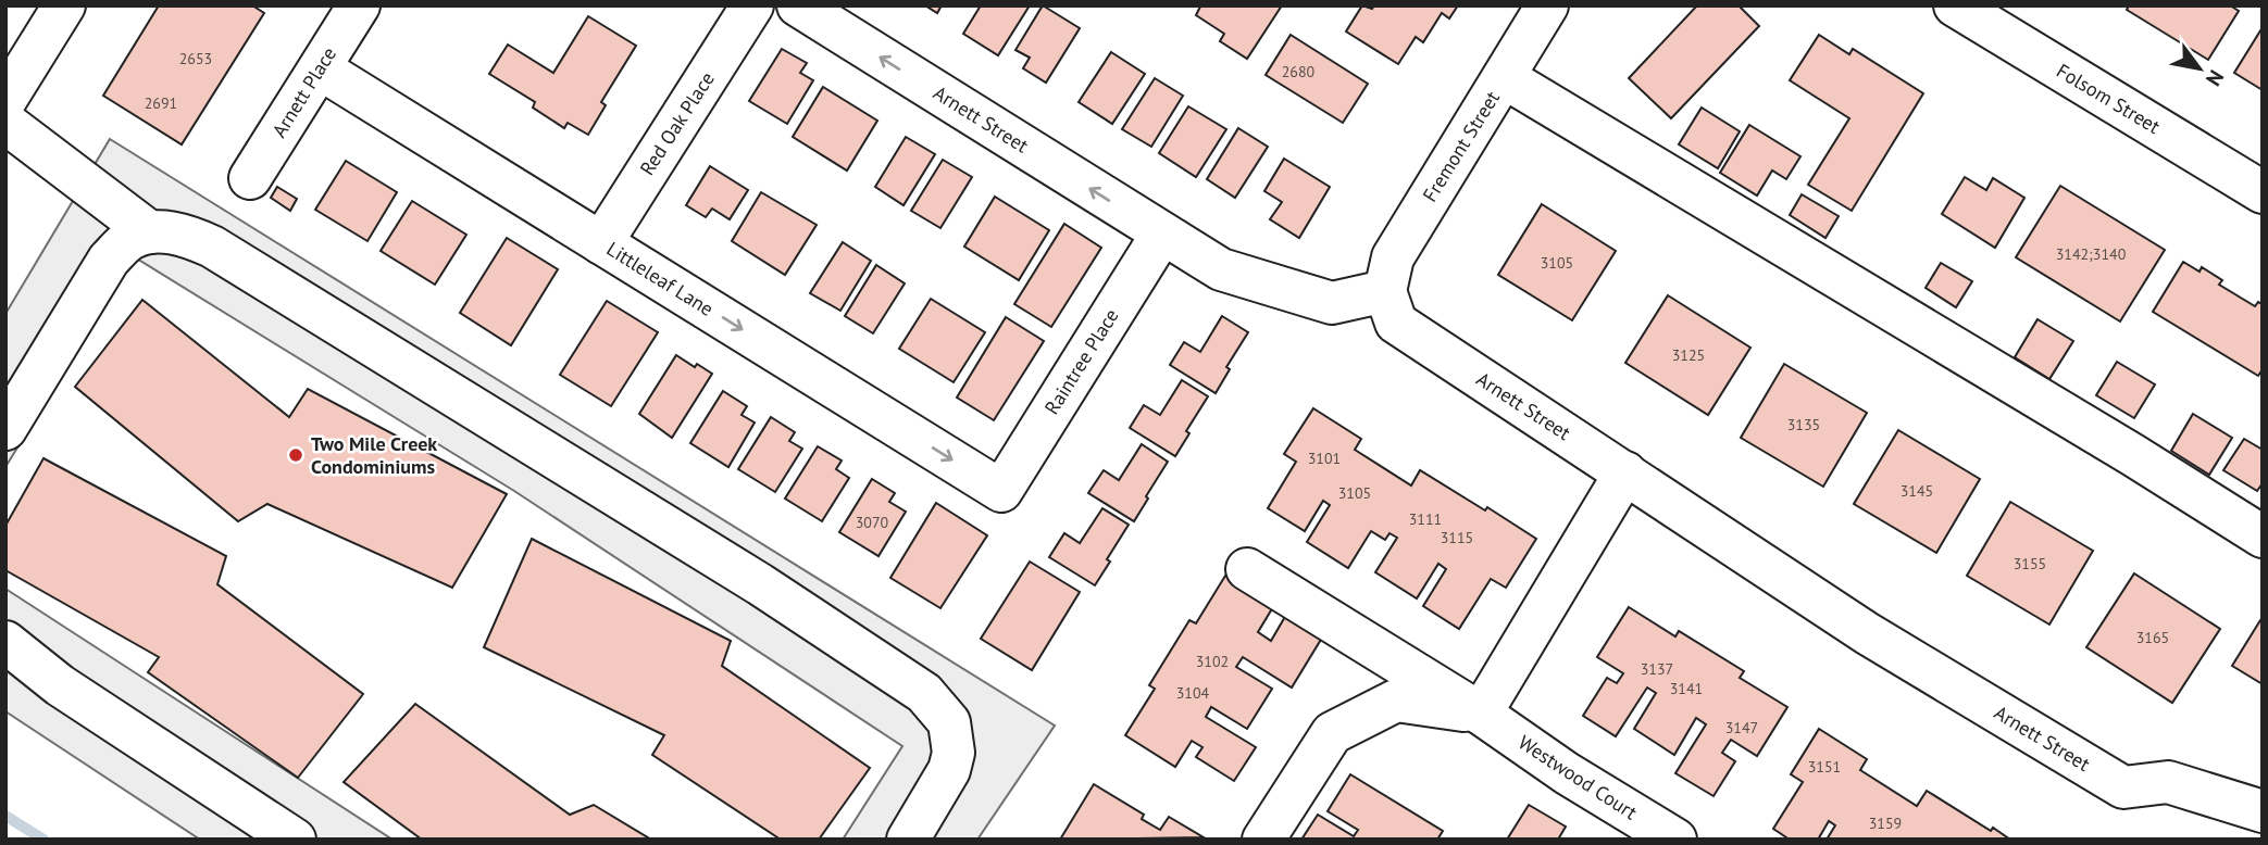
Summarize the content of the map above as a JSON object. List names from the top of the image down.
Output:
{
  "streets": {
    "street": [
      "Arnett Place",
      "Folsom Street",
      "Arnett Street",
      "Red Oak Place",
      "Fremont Street",
      "Littleleaf Lane",
      "Raintree Place",
      "Westwood Court"
    ]
  },
  "crossings": [
    ["Arnett Place", "Littleleaf Lane"],
    ["Arnett Street", "Fremont Street"],
    ["Arnett Street", "Raintree Place"],
    ["Red Oak Place", "Littleleaf Lane"],
    ["Littleleaf Lane", "Raintree Place"]
  ],
  "one_way": ["Littleleaf Lane"],
  "places": ["Two Mile Creek Condominiums"],
  "house_numbers": [
    "2653",
    "2680",
    "2691",
    "3142;3140",
    "3105",
    "3125",
    "3135",
    "3101",
    "3145",
    "3105",
    "3111",
    "3070",
    "3115",
    "3155",
    "3165",
    "3102",
    "3137",
    "3141",
    "3104",
    "3147",
    "3151",
    "3159"
  ],
  "north": "bottom right"
}
